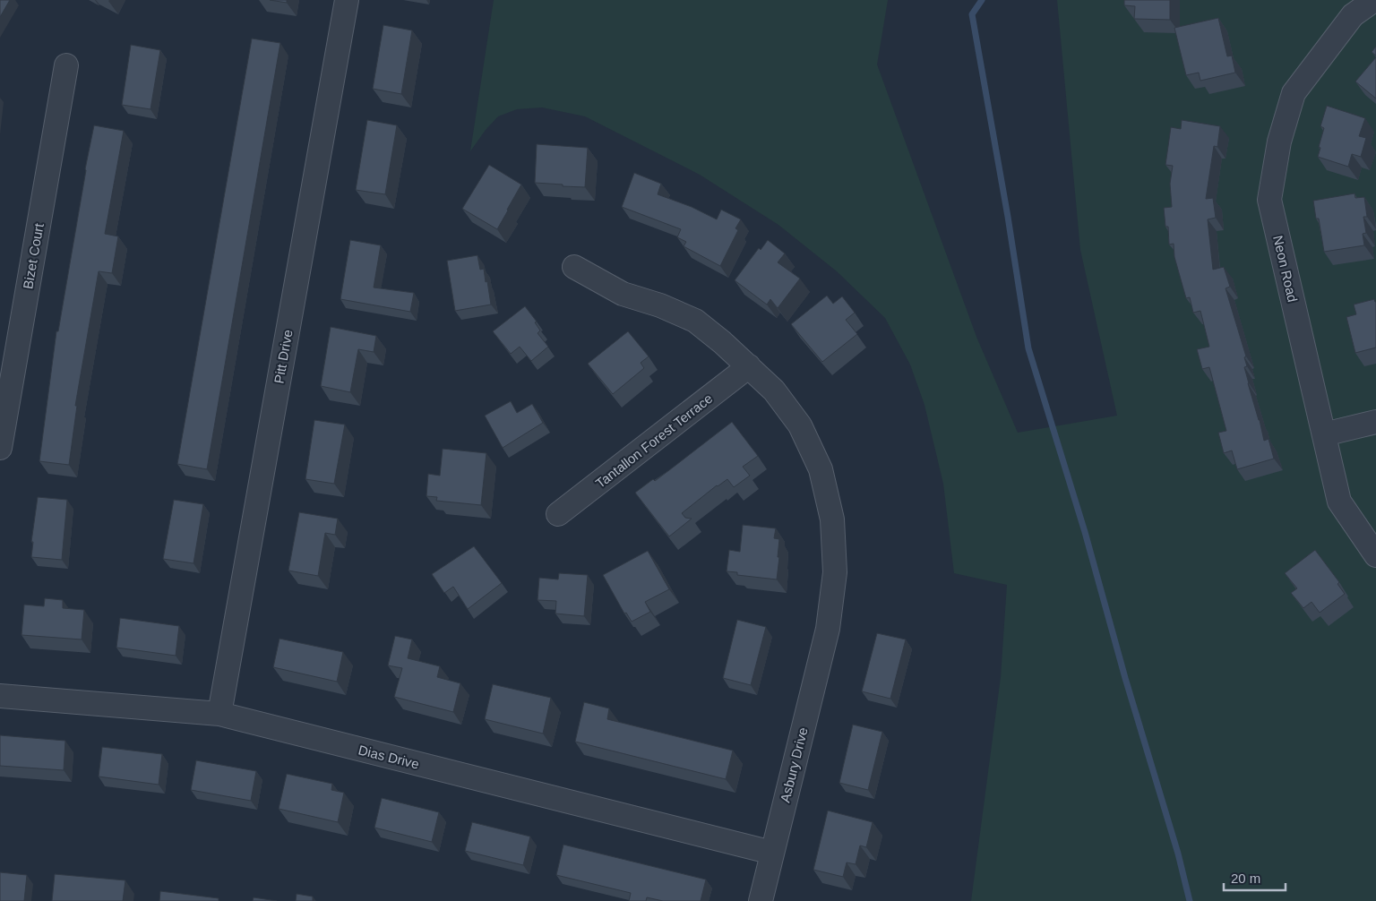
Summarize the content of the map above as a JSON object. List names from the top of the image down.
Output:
{
  "streets": {
    "street": [
      "Bizet Court",
      "Neon Road",
      "Pitt Drive",
      "Tantallon Forest Terrace",
      "Dias Drive",
      "Asbury Drive"
    ]
  },
  "crossings": [
    ["Pitt Drive", "Dias Drive"],
    ["Tantallon Forest Terrace", "Asbury Drive"],
    ["Dias Drive", "Asbury Drive"]
  ],
  "scale_bar": "20 m"
}
